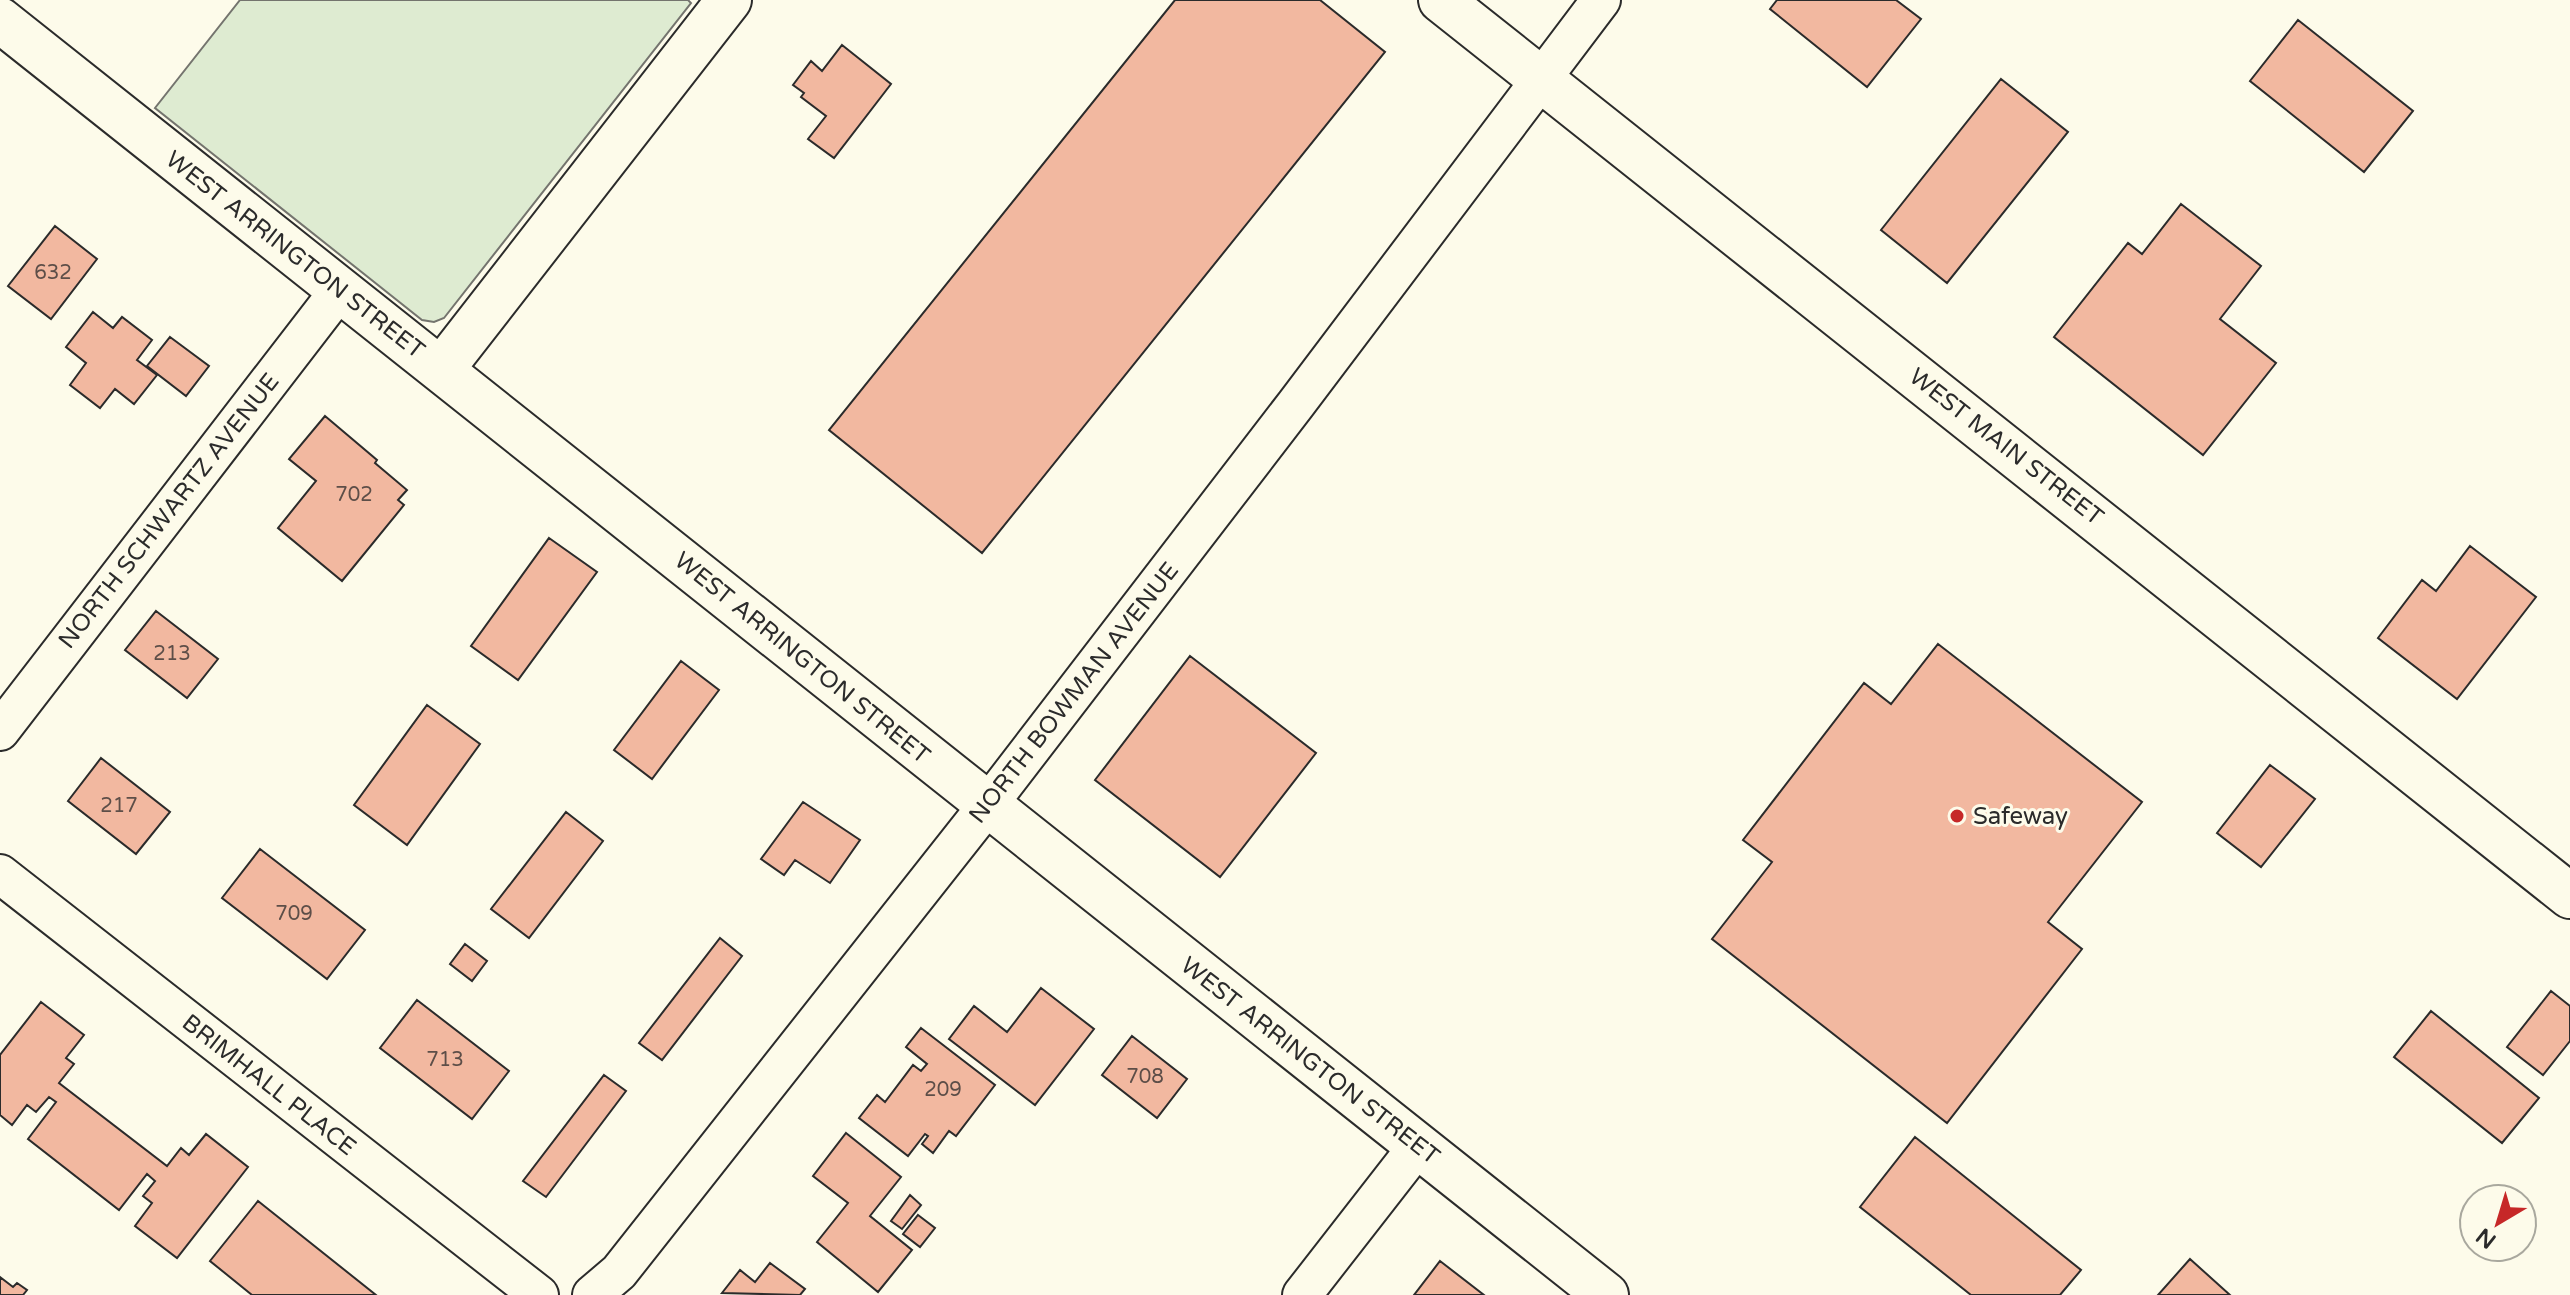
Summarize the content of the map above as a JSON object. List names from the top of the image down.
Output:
{
  "streets": {
    "street": [
      "WEST ARRINGTON STREET",
      "WEST MAIN STREET",
      "NORTH SCHWARTZ AVENUE",
      "NORTH BOWMAN AVENUE",
      "BRIMHALL PLACE"
    ]
  },
  "crossings": [
    ["WEST ARRINGTON STREET", "NORTH SCHWARTZ AVENUE"],
    ["WEST ARRINGTON STREET", "NORTH BOWMAN AVENUE"],
    ["WEST MAIN STREET", "NORTH BOWMAN AVENUE"]
  ],
  "places": ["Safeway"],
  "house_numbers": [
    "632",
    "702",
    "213",
    "217",
    "709",
    "713",
    "708",
    "209"
  ],
  "north": "bottom left"
}
